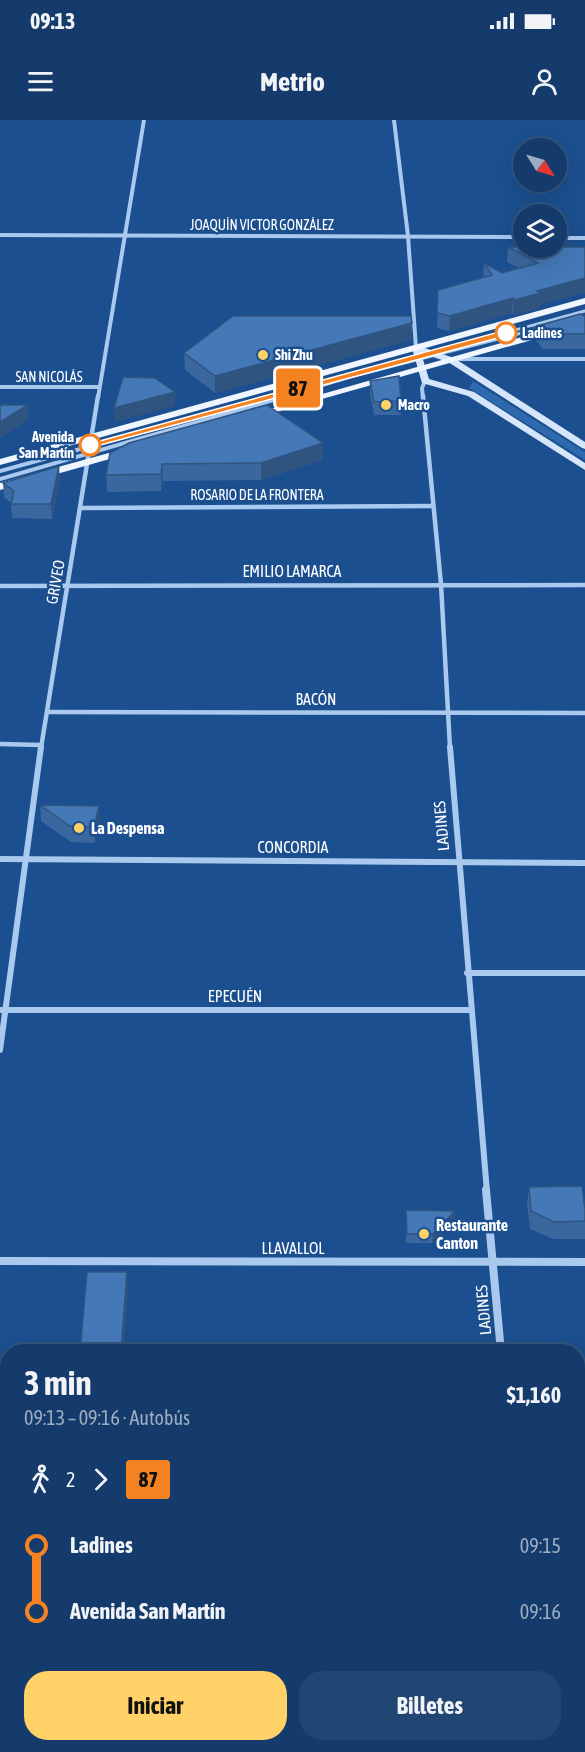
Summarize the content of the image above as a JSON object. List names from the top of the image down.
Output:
{
  "streets": {
    "street": [
      "JOAQUÍN VICTOR GONZÁLEZ",
      "SAN NICOLÁS",
      "ROSARIO DE LA FRONTERA",
      "EMILIO LAMARCA",
      "GRIVEO",
      "BACÓN",
      "LADINES",
      "CONCORDIA",
      "EPECUÉN",
      "LLAVALLOL"
    ]
  },
  "crossings": [
    ["JOAQUÍN VICTOR GONZÁLEZ", "GRIVEO"],
    ["JOAQUÍN VICTOR GONZÁLEZ", "LADINES"],
    ["SAN NICOLÁS", "GRIVEO"],
    ["ROSARIO DE LA FRONTERA", "GRIVEO"],
    ["ROSARIO DE LA FRONTERA", "LADINES"],
    ["EMILIO LAMARCA", "GRIVEO"],
    ["EMILIO LAMARCA", "LADINES"],
    ["GRIVEO", "BACÓN"],
    ["GRIVEO", "CONCORDIA"],
    ["GRIVEO", "EPECUÉN"],
    ["BACÓN", "LADINES"],
    ["LADINES", "CONCORDIA"],
    ["LADINES", "EPECUÉN"],
    ["LADINES", "LLAVALLOL"]
  ],
  "places": [
    "Ladines",
    "Shi Zhu",
    "Macro",
    "Avenida San Martín",
    "La Despensa",
    "Restaurante Canton"
  ],
  "lines": ["bus line 87"],
  "north": "bottom right",
  "page": {
    "status": "09:13",
    "header": "Metrio",
    "on_map": "87",
    "heading": ["3 min", "09:13 – 09:16 · Autobús", "$1,160"],
    "legs": ["2", "87"],
    "list": [
      {
        "name": "Ladines",
        "value": "09:15"
      },
      {
        "name": "Avenida San Martín",
        "value": "09:16"
      }
    ],
    "buttons": ["Iniciar", "Billetes"]
  }
}
